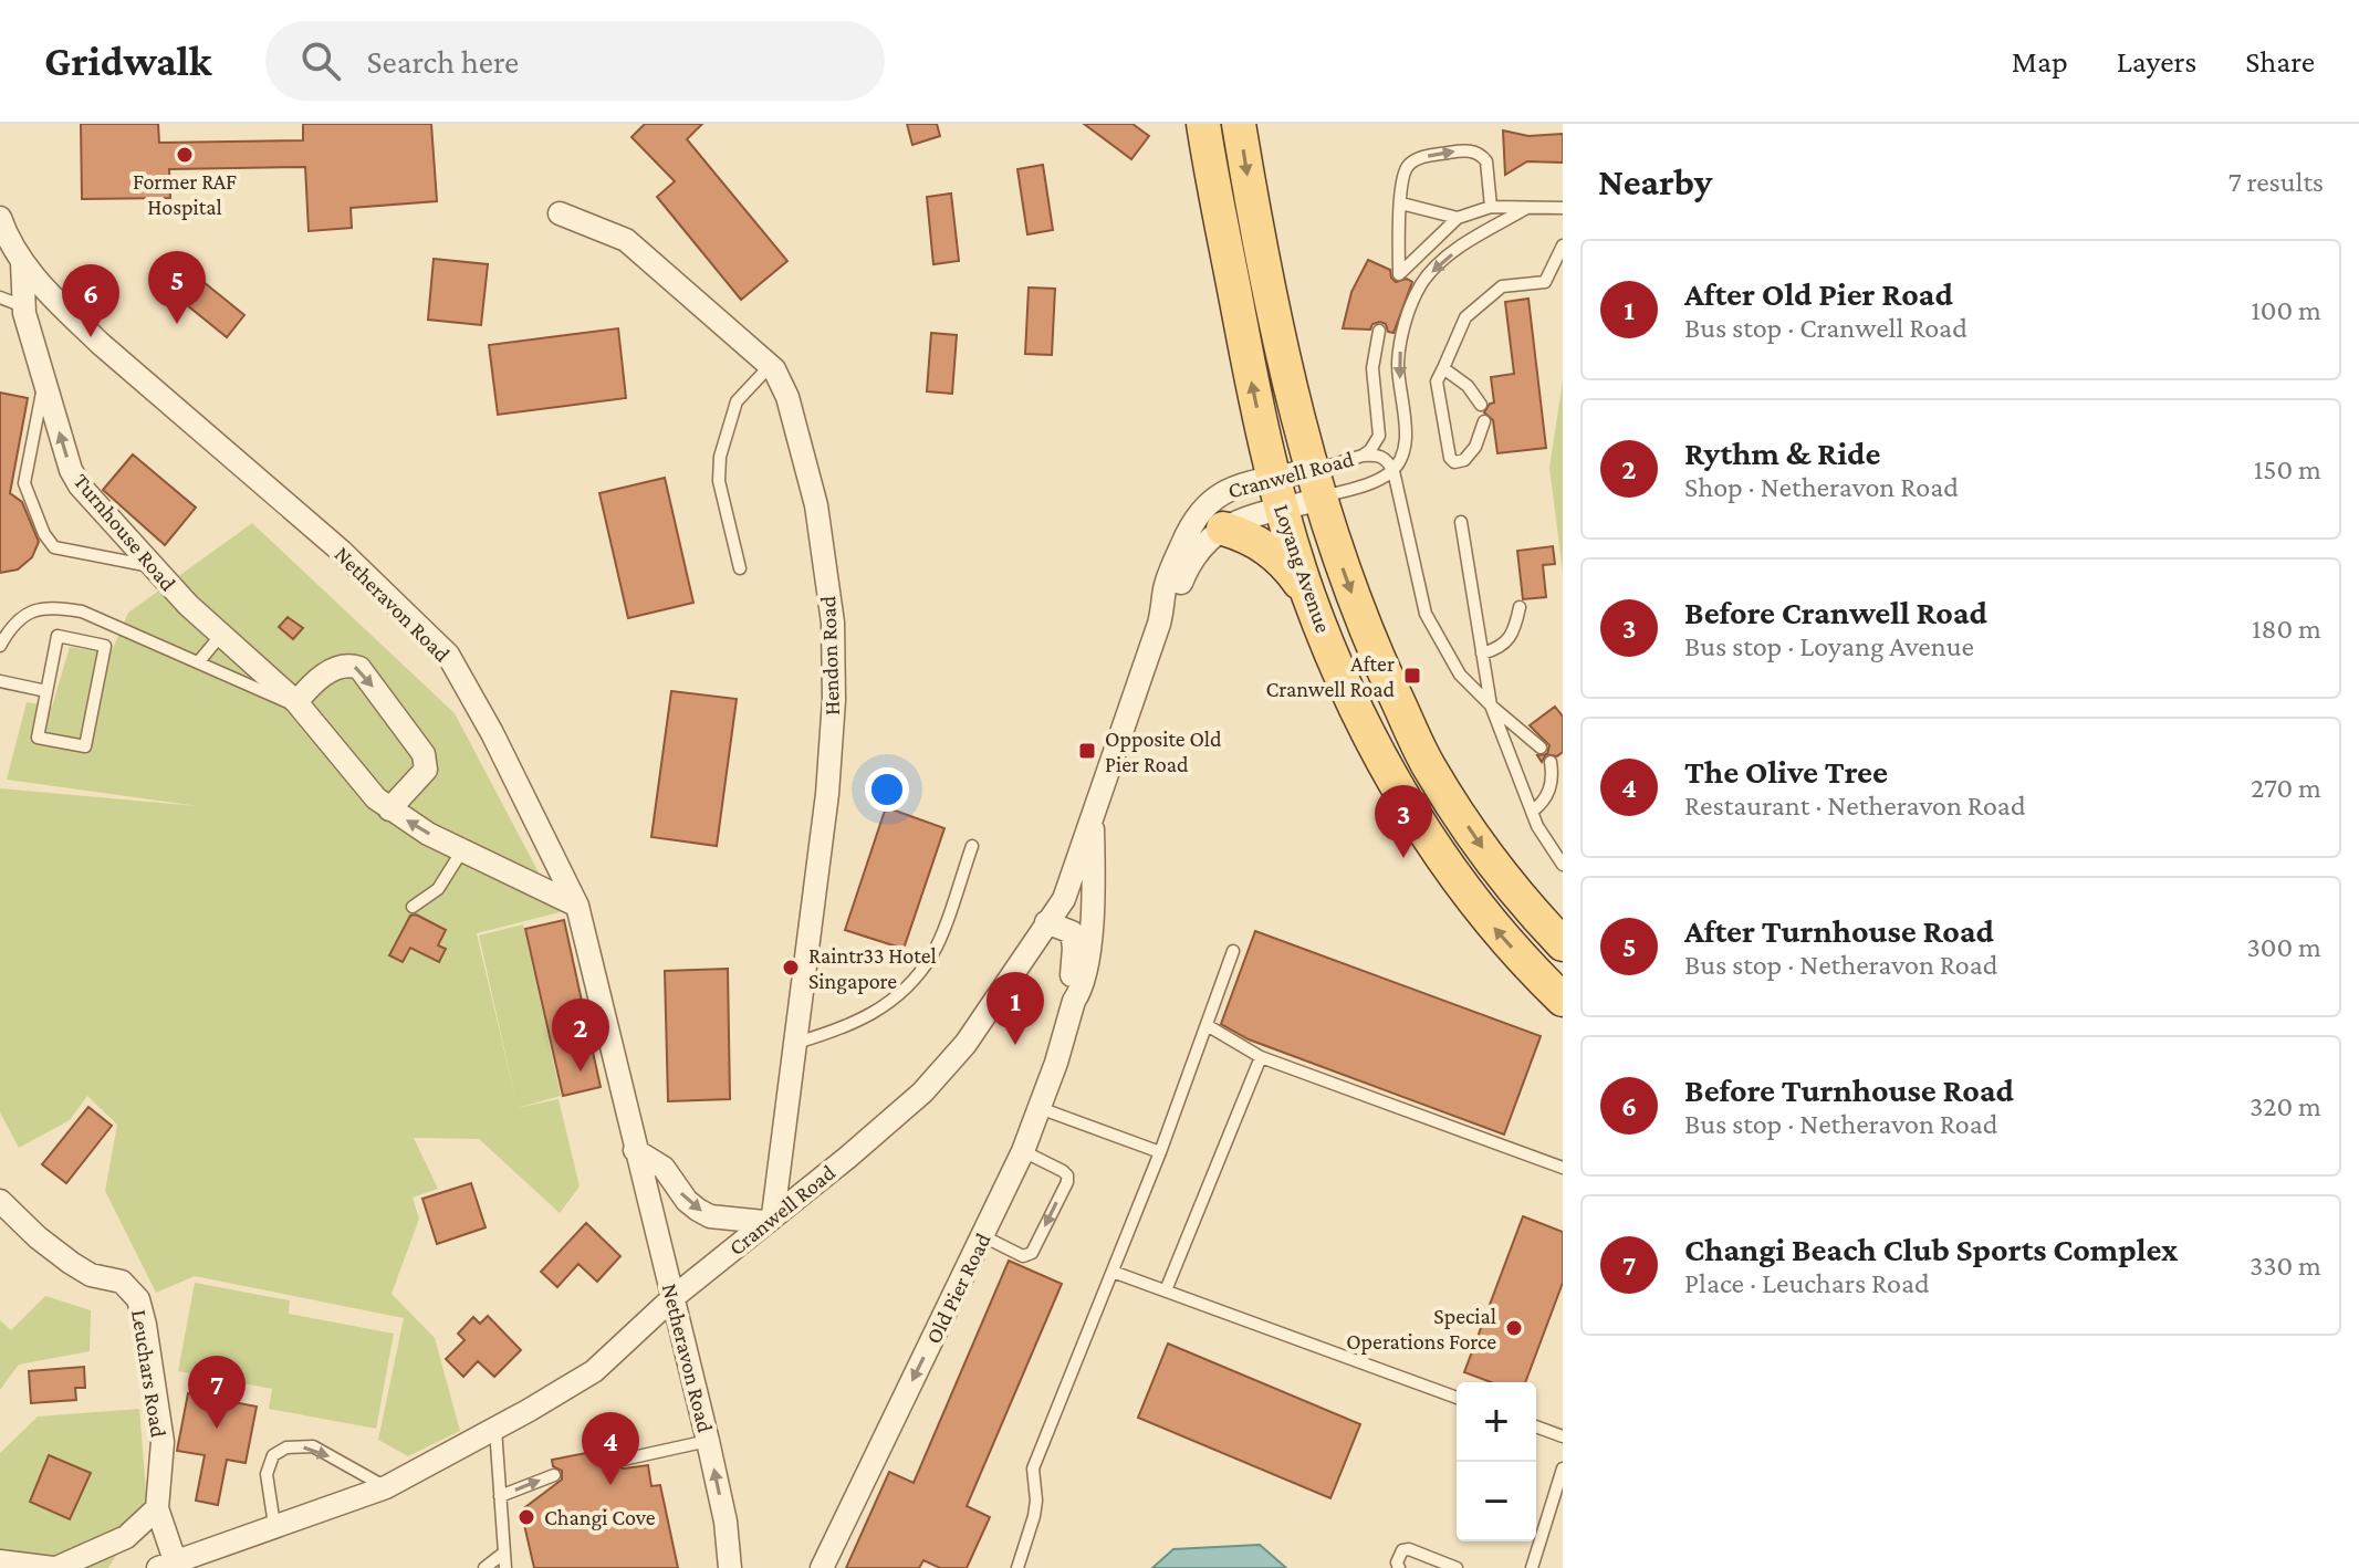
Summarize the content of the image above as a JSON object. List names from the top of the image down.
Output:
{
  "streets": {
    "main road": ["Loyang Avenue"],
    "street": [
      "Cranwell Road",
      "Turnhouse Road",
      "Netheravon Road",
      "Hendon Road",
      "Old Pier Road",
      "Leuchars Road"
    ]
  },
  "crossings": [
    ["Cranwell Road", "Loyang Avenue"],
    ["Cranwell Road", "Netheravon Road"],
    ["Cranwell Road", "Hendon Road"],
    ["Cranwell Road", "Old Pier Road"],
    ["Cranwell Road", "Leuchars Road"],
    ["Turnhouse Road", "Netheravon Road"]
  ],
  "one_way": ["Old Pier Road"],
  "places": {
    "other": [
      "Former RAF Hospital",
      "Raintr33 Hotel Singapore",
      "Special Operations Force",
      "Changi Cove"
    ],
    "transit": ["After Cranwell Road", "Opposite Old Pier Road"]
  },
  "page": {
    "header": "Gridwalk",
    "search": "Search here",
    "nav": ["Map", "Layers", "Share"],
    "heading": ["Nearby", "7 results"],
    "list": [
      {
        "mark": "1",
        "name": "After Old Pier Road",
        "note": "Bus stop · Cranwell Road",
        "value": "100 m"
      },
      {
        "mark": "2",
        "name": "Rythm & Ride",
        "note": "Shop · Netheravon Road",
        "value": "150 m"
      },
      {
        "mark": "3",
        "name": "Before Cranwell Road",
        "note": "Bus stop · Loyang Avenue",
        "value": "180 m"
      },
      {
        "mark": "4",
        "name": "The Olive Tree",
        "note": "Restaurant · Netheravon Road",
        "value": "270 m"
      },
      {
        "mark": "5",
        "name": "After Turnhouse Road",
        "note": "Bus stop · Netheravon Road",
        "value": "300 m"
      },
      {
        "mark": "6",
        "name": "Before Turnhouse Road",
        "note": "Bus stop · Netheravon Road",
        "value": "320 m"
      },
      {
        "mark": "7",
        "name": "Changi Beach Club Sports Complex",
        "note": "Place · Leuchars Road",
        "value": "330 m"
      }
    ],
    "pins": [
      "5",
      "6",
      "3",
      "1",
      "2",
      "7",
      "4"
    ],
    "map_buttons": ["+", "−"]
  }
}
